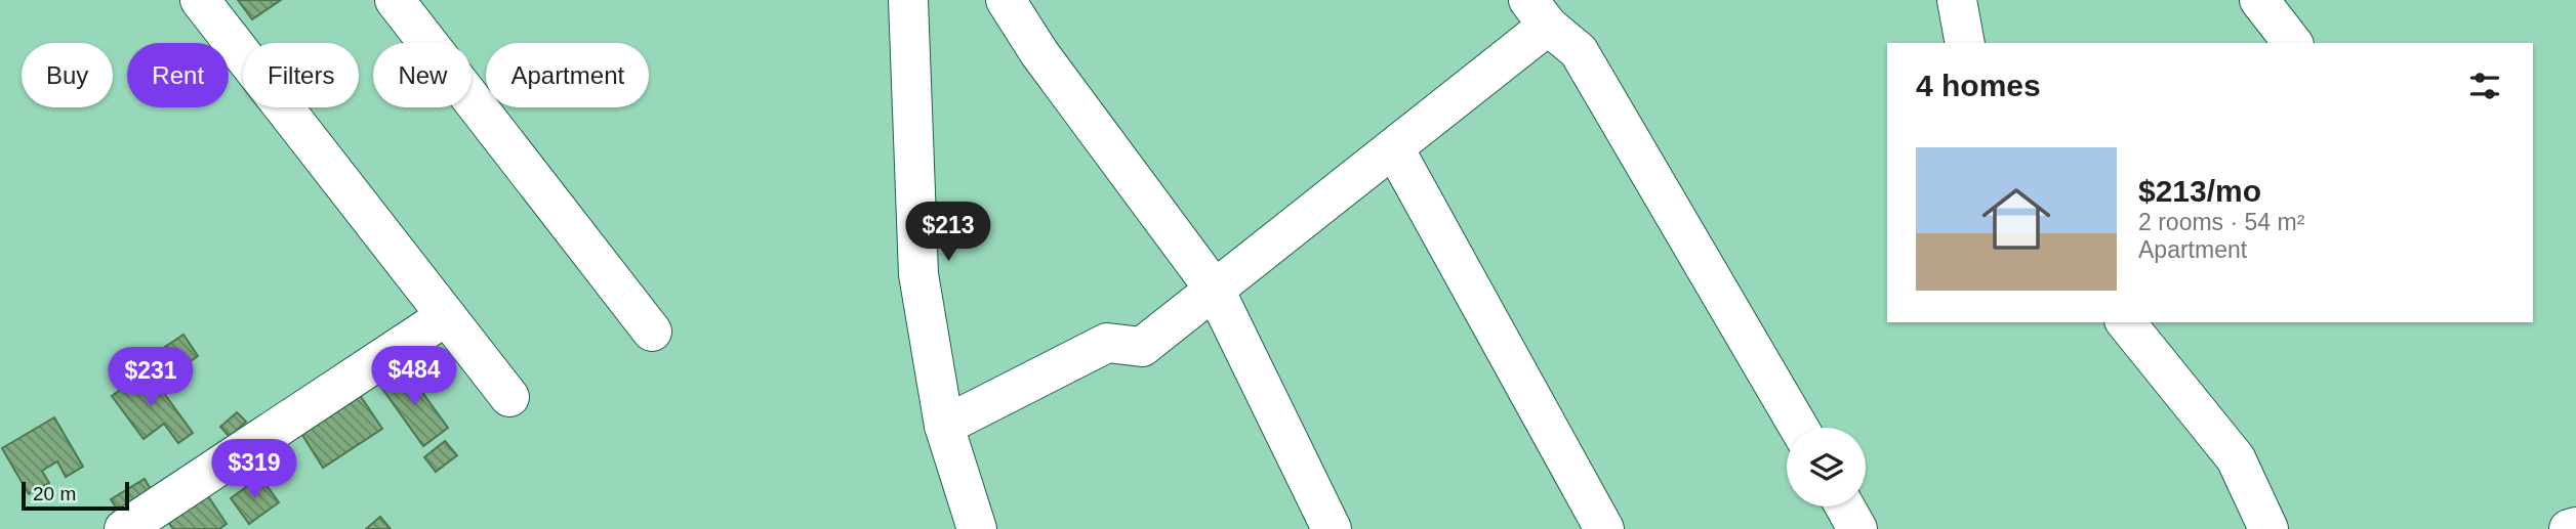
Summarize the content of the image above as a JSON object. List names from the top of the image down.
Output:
{
  "scale_bar": "20 m",
  "page": {
    "chip": [
      "Buy",
      "Rent",
      "Filters",
      "New",
      "Apartment"
    ],
    "heading": "4 homes",
    "list": [
      {
        "name": "$213/mo",
        "note": "2 rooms · 54 m² · Apartment"
      }
    ],
    "price": [
      "$213",
      "$484",
      "$231",
      "$319"
    ],
    "scale": "20 m"
  }
}
